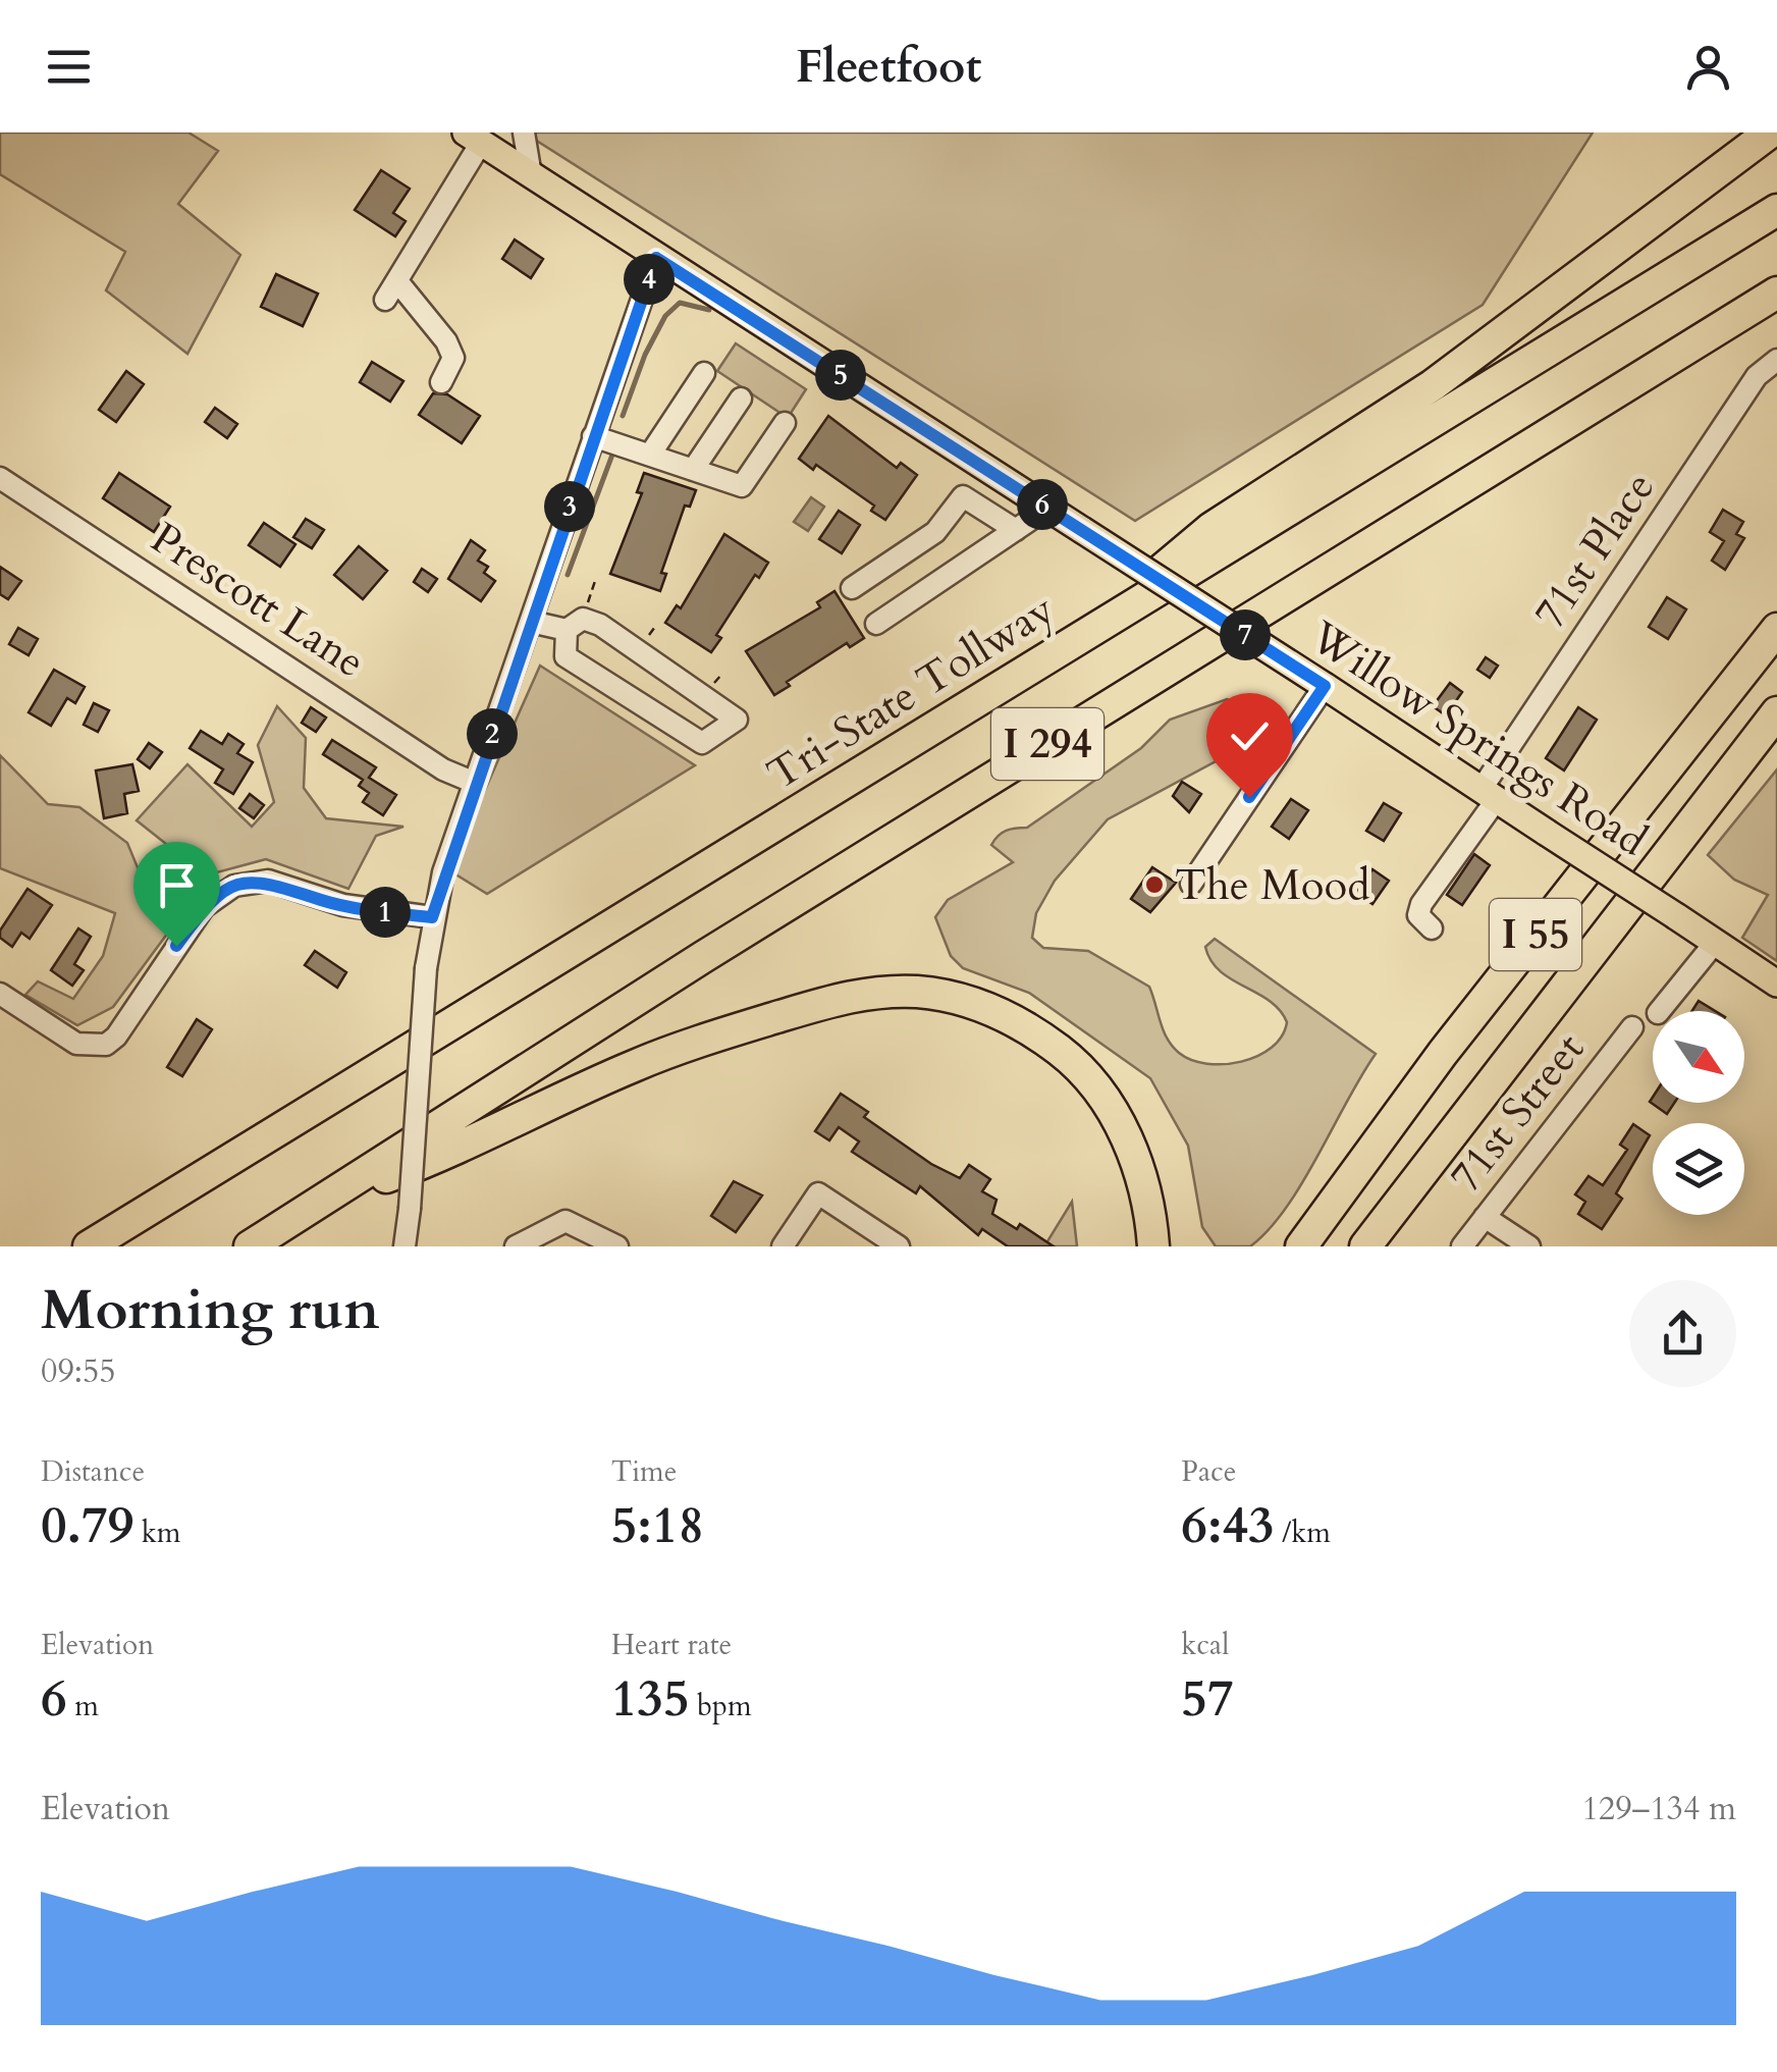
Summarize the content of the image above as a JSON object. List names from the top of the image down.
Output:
{
  "streets": {
    "highway": ["Tri-State Tollway", "I 294", "I 55"],
    "main road": ["Willow Springs Road"],
    "street": ["71st Place", "Prescott Lane", "71st Street"]
  },
  "crossings": [
    ["71st Place", "Willow Springs Road"]
  ],
  "places": ["The Mood"],
  "north": "bottom right",
  "page": {
    "header": "Fleetfoot",
    "pins": [
      "4",
      "5",
      "6",
      "3",
      "7",
      "2",
      "1"
    ],
    "heading": ["Morning run", "09:55"],
    "stats": [
      ["Distance", "0.79 km"],
      ["Time", "5:18"],
      ["Pace", "6:43 /km"],
      ["Elevation", "6 m"],
      ["Heart rate", "135 bpm"],
      ["kcal", "57"]
    ],
    "chart": ["Elevation", "129–134 m"]
  }
}
